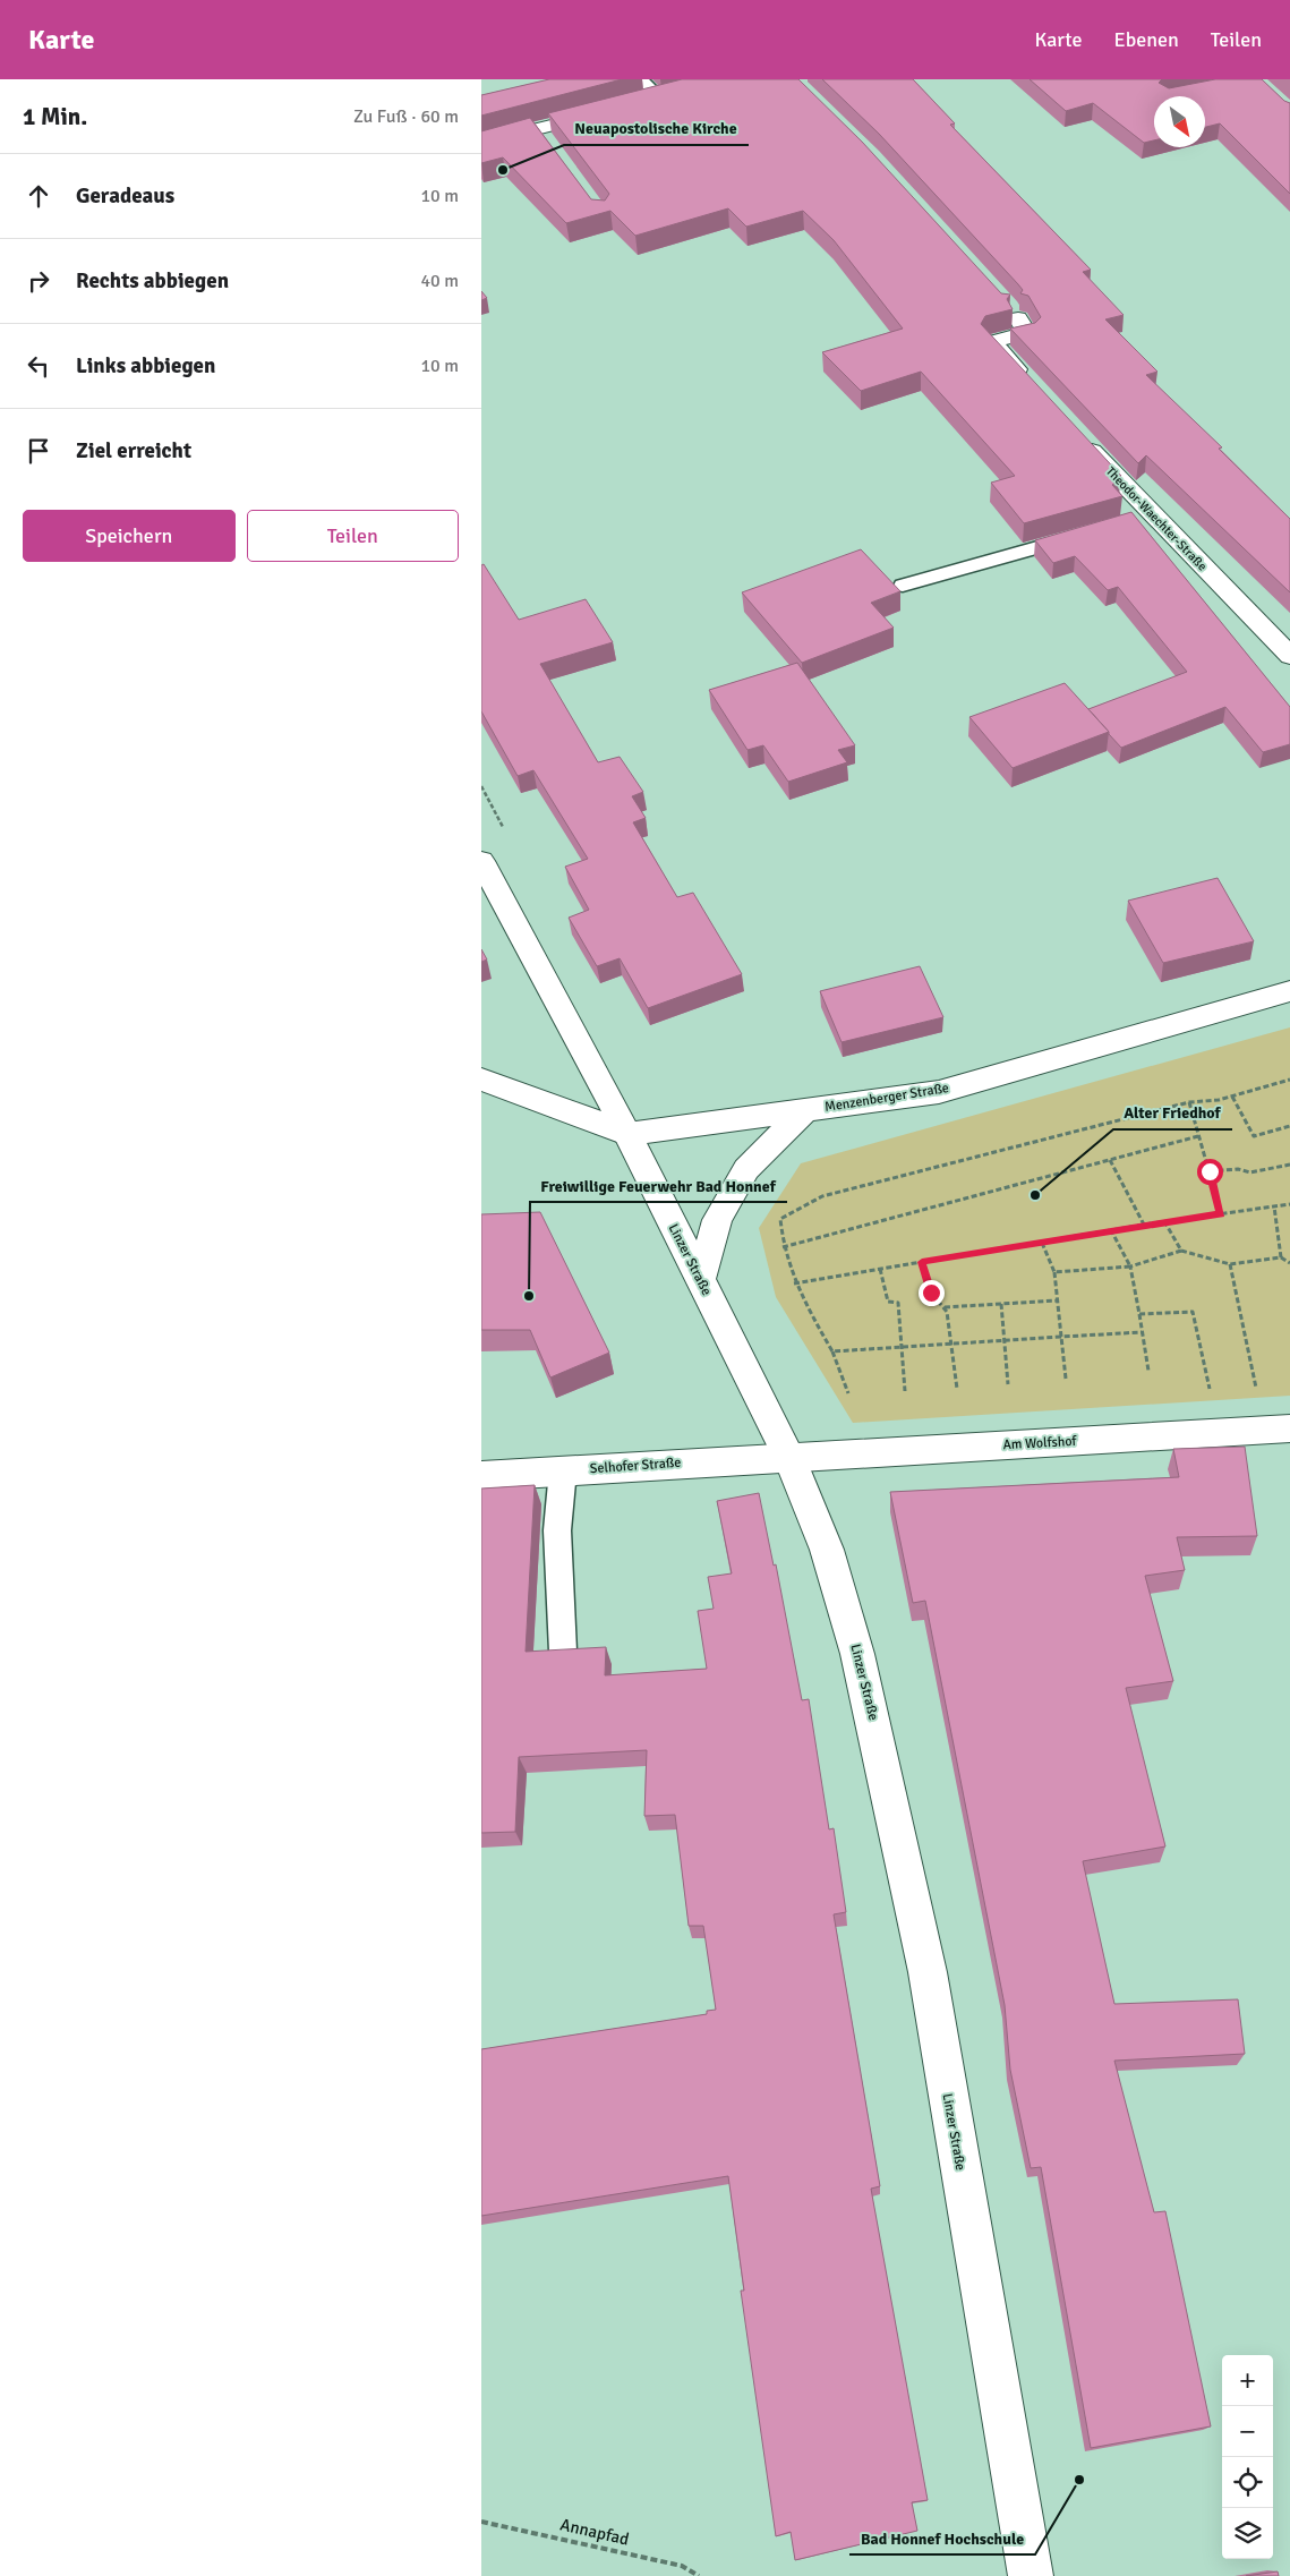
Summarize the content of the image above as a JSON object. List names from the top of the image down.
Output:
{
  "streets": {
    "street": [
      "Theodor-Waechter-Straße",
      "Menzenberger Straße",
      "Linzer Straße",
      "Am Wolfshof",
      "Selhofer Straße"
    ],
    "path": ["Annapfad"]
  },
  "crossings": [
    ["Menzenberger Straße", "Linzer Straße"],
    ["Linzer Straße", "Am Wolfshof"],
    ["Linzer Straße", "Selhofer Straße"],
    ["Am Wolfshof", "Selhofer Straße"]
  ],
  "places": [
    "Neuapostolische Kirche",
    "Alter Friedhof",
    "Freiwillige Feuerwehr Bad Honnef",
    "Bad Honnef Hochschule"
  ],
  "north": "bottom right",
  "page": {
    "header": "Karte",
    "nav": ["Karte", "Ebenen", "Teilen"],
    "heading": ["1 Min.", "Zu Fuß · 60 m"],
    "list": [
      ["Geradeaus", "10 m"],
      ["Rechts abbiegen", "40 m"],
      ["Links abbiegen", "10 m"],
      "Ziel erreicht"
    ],
    "buttons": ["Speichern", "Teilen"],
    "map_buttons": ["+", "−"]
  }
}
